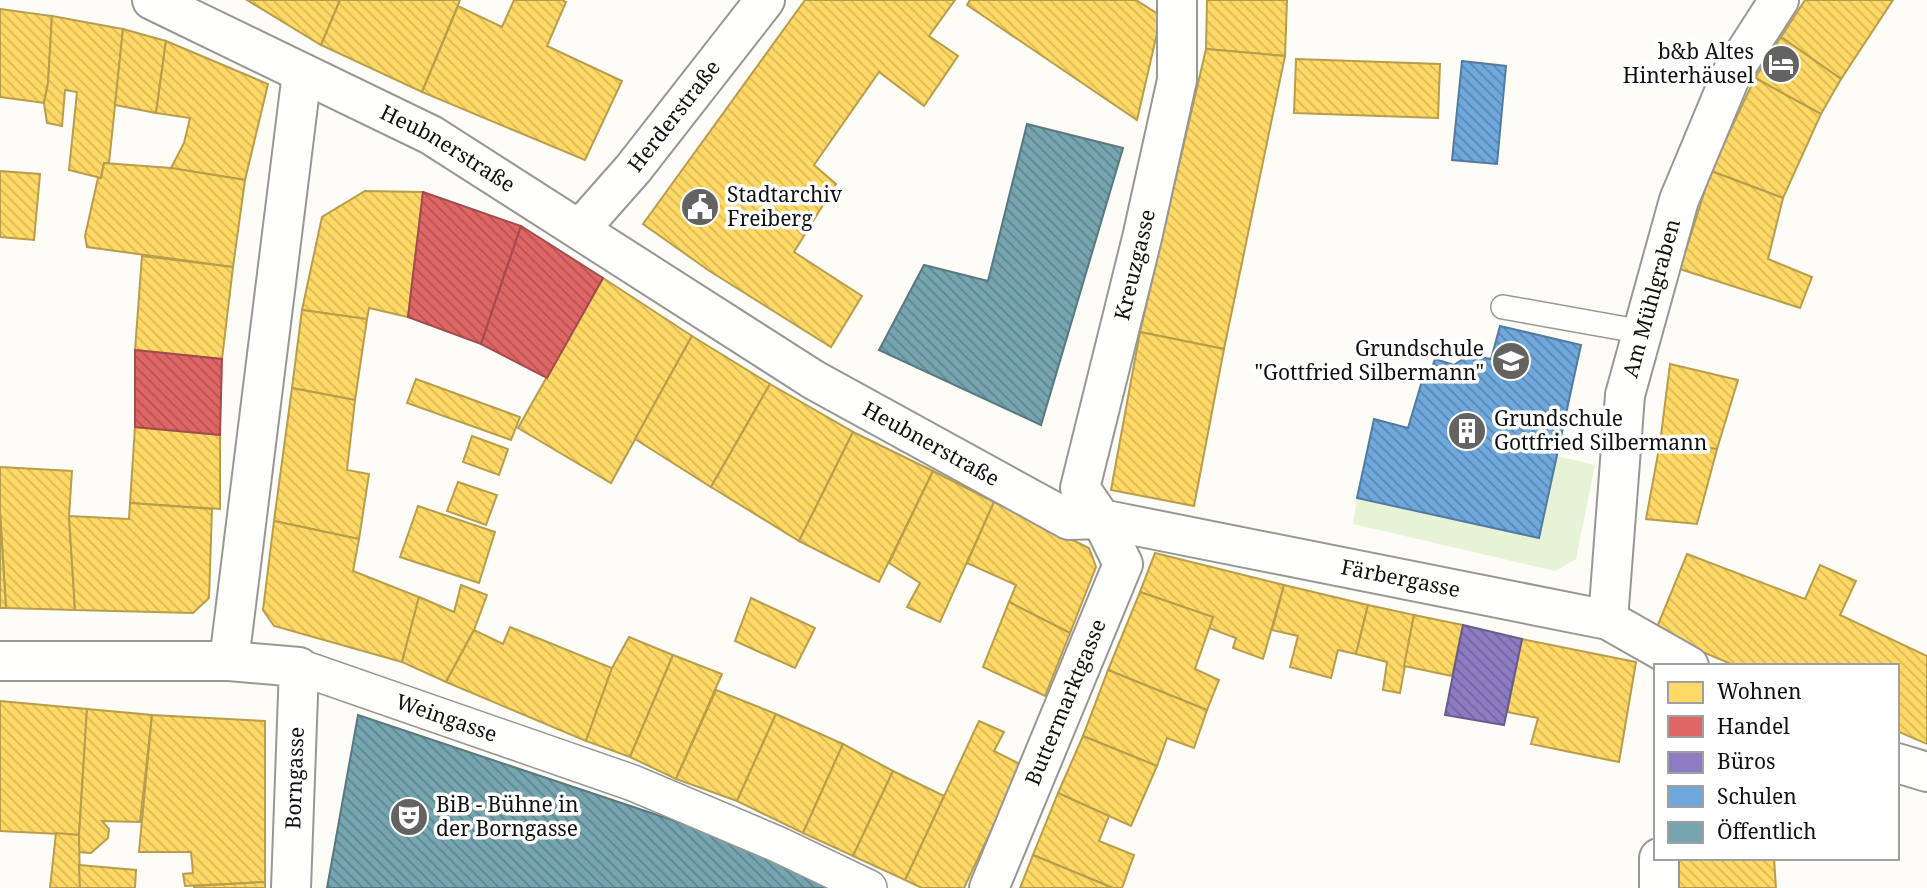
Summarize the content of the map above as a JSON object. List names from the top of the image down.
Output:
{
  "streets": {
    "street": [
      "Herderstraße",
      "Heubnerstraße",
      "Kreuzgasse",
      "Am Mühlgraben",
      "Färbergasse",
      "Buttermarktgasse",
      "Weingasse",
      "Borngasse"
    ]
  },
  "crossings": [
    ["Herderstraße", "Heubnerstraße"],
    ["Heubnerstraße", "Kreuzgasse"],
    ["Heubnerstraße", "Färbergasse"],
    ["Heubnerstraße", "Buttermarktgasse"],
    ["Kreuzgasse", "Färbergasse"],
    ["Kreuzgasse", "Buttermarktgasse"],
    ["Am Mühlgraben", "Färbergasse"],
    ["Färbergasse", "Buttermarktgasse"],
    ["Weingasse", "Borngasse"]
  ],
  "places": {
    "hotel": ["b&b Altes Hinterhäusel"],
    "public building": ["Stadtarchiv Freiberg"],
    "school or university": ["Grundschule \"Gottfried Silbermann\""],
    "building": ["Grundschule Gottfried Silbermann"],
    "theatre": ["BiB - Bühne in der Borngasse"]
  },
  "legend": [
    "Wohnen",
    "Handel",
    "Büros",
    "Schulen",
    "Öffentlich"
  ]
}
